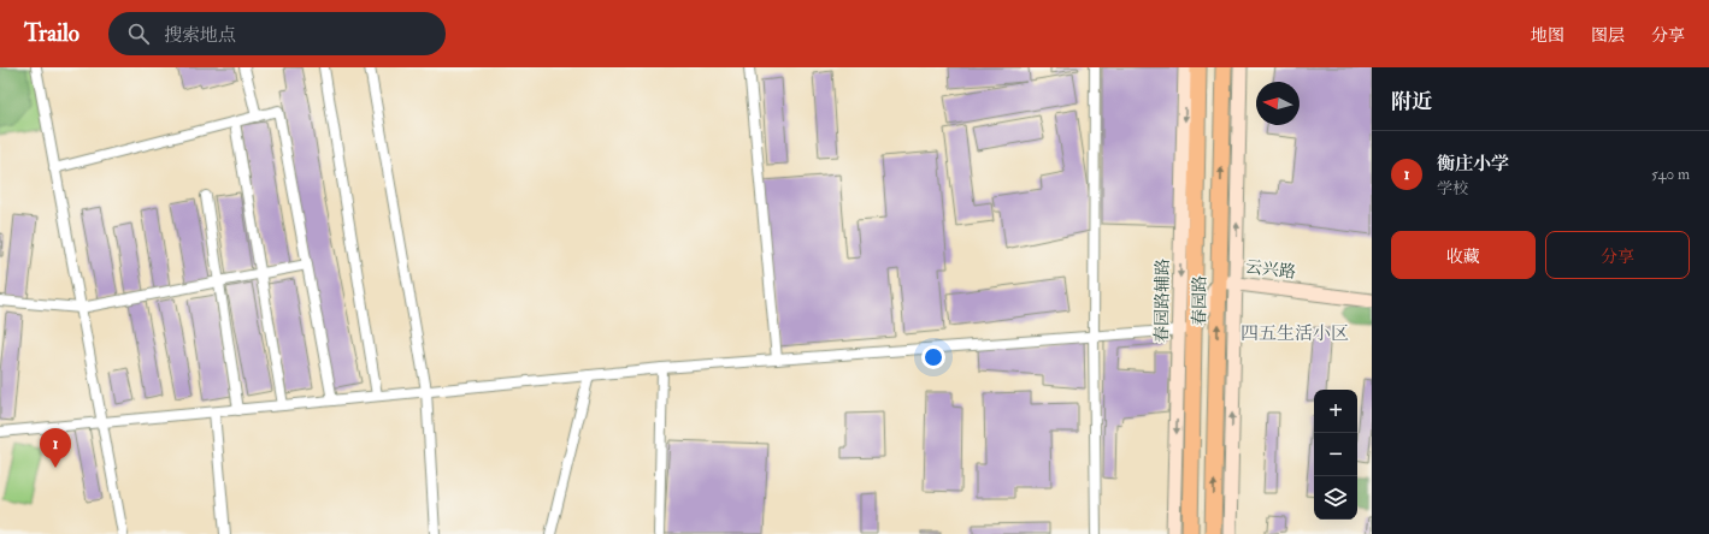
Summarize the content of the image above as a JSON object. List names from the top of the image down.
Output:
{
  "streets": {
    "main road": ["春园路"],
    "street": ["云兴路", "春园路辅路"]
  },
  "crossings": [
    ["云兴路", "春园路"],
    ["春园路辅路", "春园路"]
  ],
  "districts": ["四五生活小区"],
  "north": "left",
  "page": {
    "header": "Trailo",
    "search": "搜索地点",
    "nav": ["地图", "图层", "分享"],
    "heading": "附近",
    "list": [
      {
        "mark": "1",
        "name": "衡庄小学",
        "note": "学校",
        "value": "540 m"
      }
    ],
    "buttons": ["收藏", "分享"],
    "map_buttons": ["+", "−"],
    "pins": "1"
  }
}
